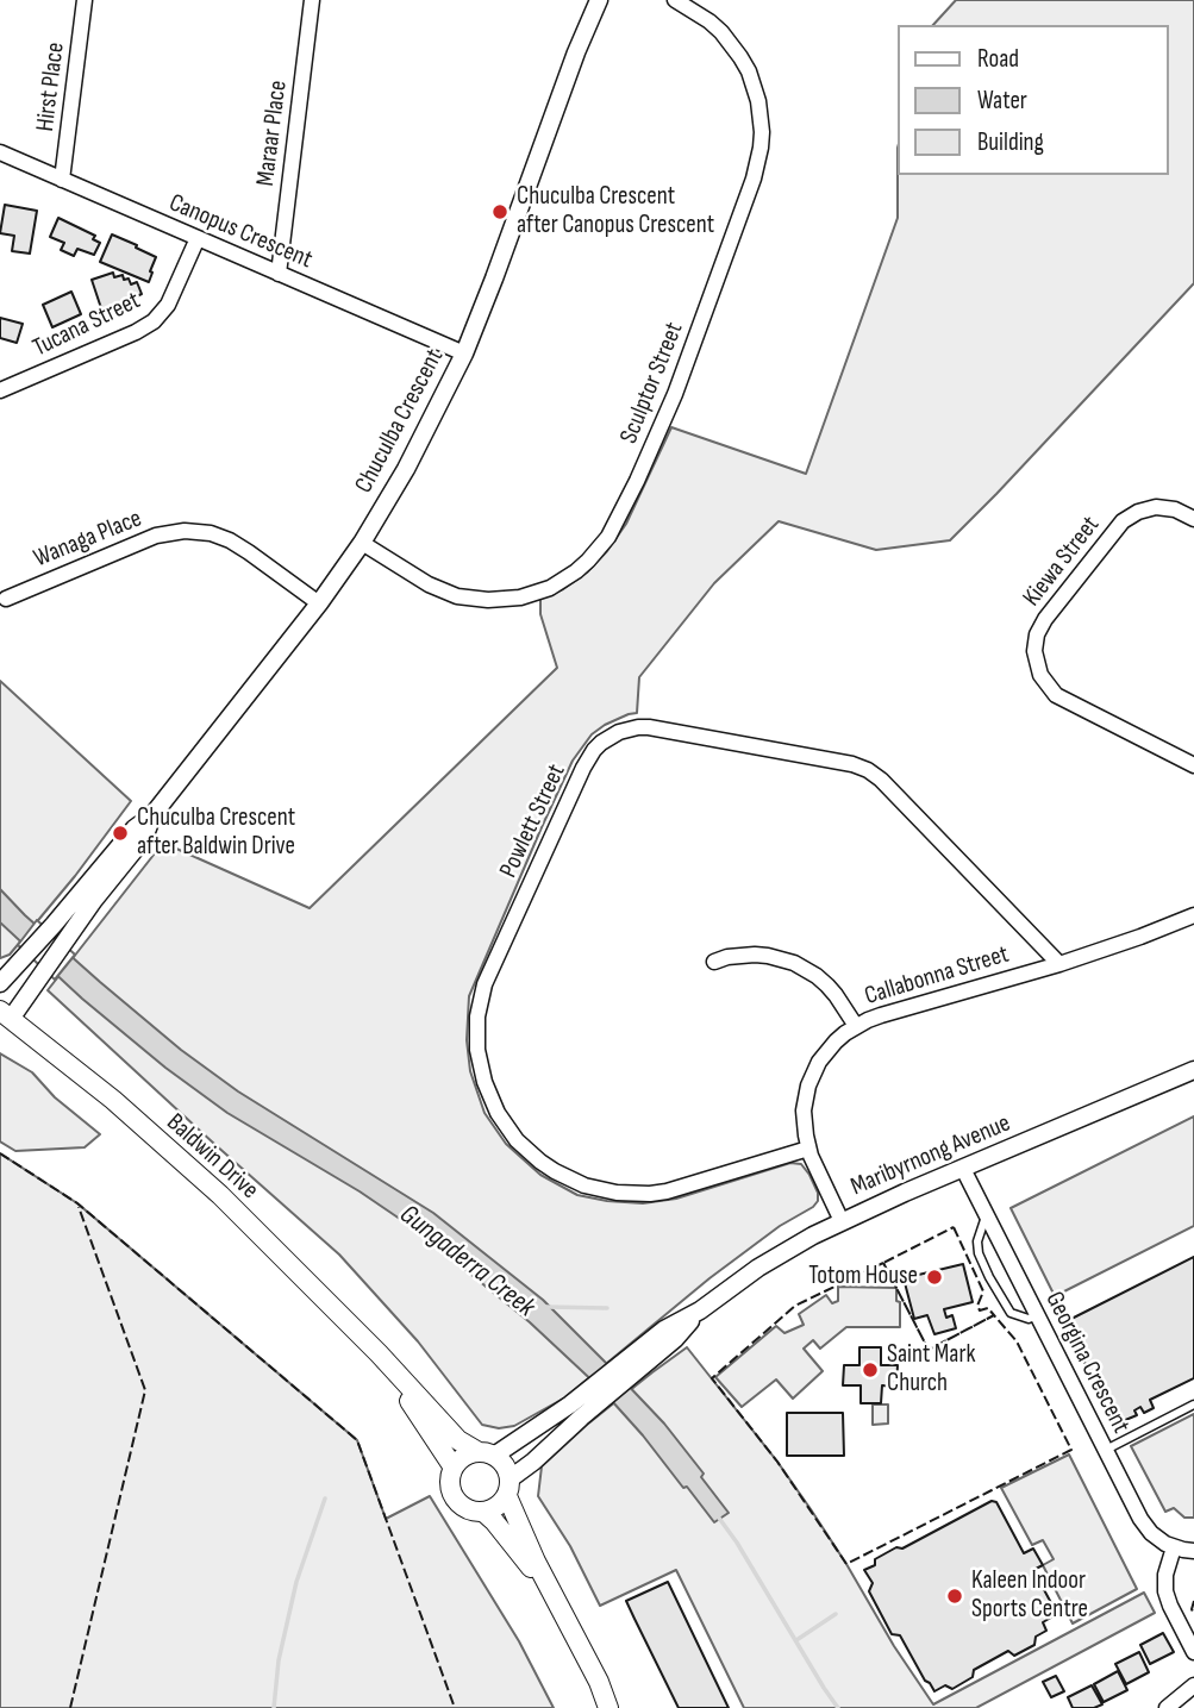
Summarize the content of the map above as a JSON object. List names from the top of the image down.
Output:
{
  "streets": {
    "main road": ["Baldwin Drive"],
    "street": [
      "Hirst Place",
      "Maraar Place",
      "Canopus Crescent",
      "Tucana Street",
      "Sculptor Street",
      "Chuculba Crescent",
      "Wanaga Place",
      "Kiewa Street",
      "Powlett Street",
      "Callabonna Street",
      "Maribyrnong Avenue",
      "Georgina Crescent"
    ]
  },
  "crossings": [
    ["Hirst Place", "Canopus Crescent"],
    ["Maraar Place", "Canopus Crescent"],
    ["Canopus Crescent", "Tucana Street"],
    ["Canopus Crescent", "Chuculba Crescent"],
    ["Sculptor Street", "Chuculba Crescent"],
    ["Chuculba Crescent", "Wanaga Place"],
    ["Chuculba Crescent", "Baldwin Drive"],
    ["Powlett Street", "Callabonna Street"],
    ["Callabonna Street", "Maribyrnong Avenue"],
    ["Maribyrnong Avenue", "Baldwin Drive"],
    ["Maribyrnong Avenue", "Georgina Crescent"]
  ],
  "water": ["Gungaderra Creek"],
  "places": [
    "Chuculba Crescent after Canopus Crescent",
    "Chuculba Crescent after Baldwin Drive",
    "Totom House",
    "Saint Mark Church",
    "Kaleen Indoor Sports Centre"
  ],
  "legend": ["Road", "Water", "Building"]
}
